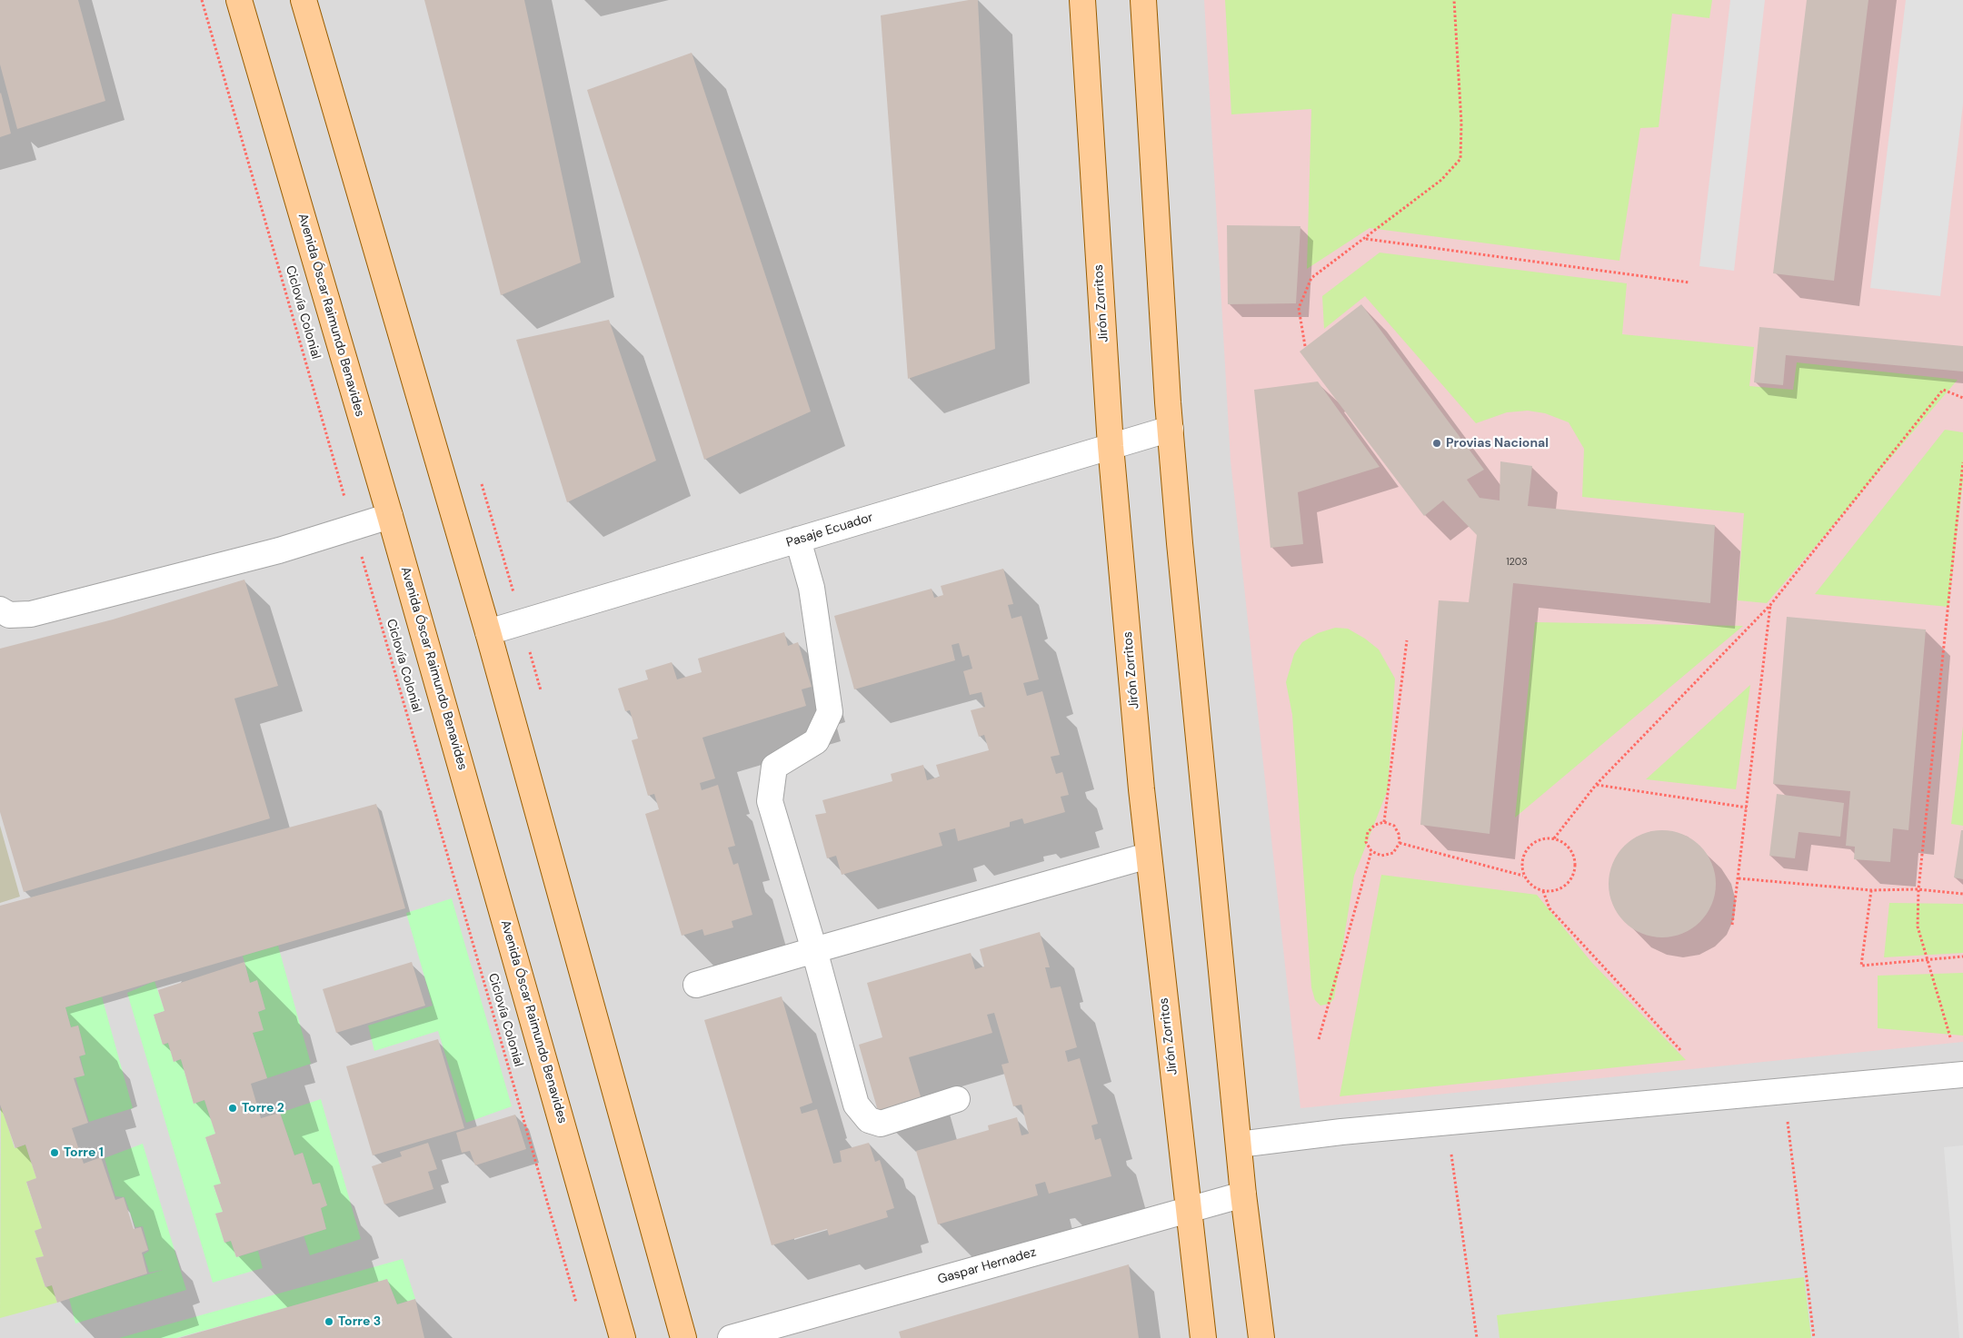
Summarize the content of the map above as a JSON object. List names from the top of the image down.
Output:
{
  "streets": {
    "main road": ["Jirón Zorritos", "Avenida Óscar Raimundo Benavides"],
    "street": ["Pasaje Ecuador", "Gaspar Hernadez"],
    "path": ["Ciclovía Colonial"]
  },
  "crossings": [
    ["Jirón Zorritos", "Pasaje Ecuador"],
    ["Jirón Zorritos", "Gaspar Hernadez"]
  ],
  "places": [
    "Provias Nacional",
    "Torre 2",
    "Torre 1",
    "Torre 3"
  ],
  "house_numbers": ["1203"]
}
